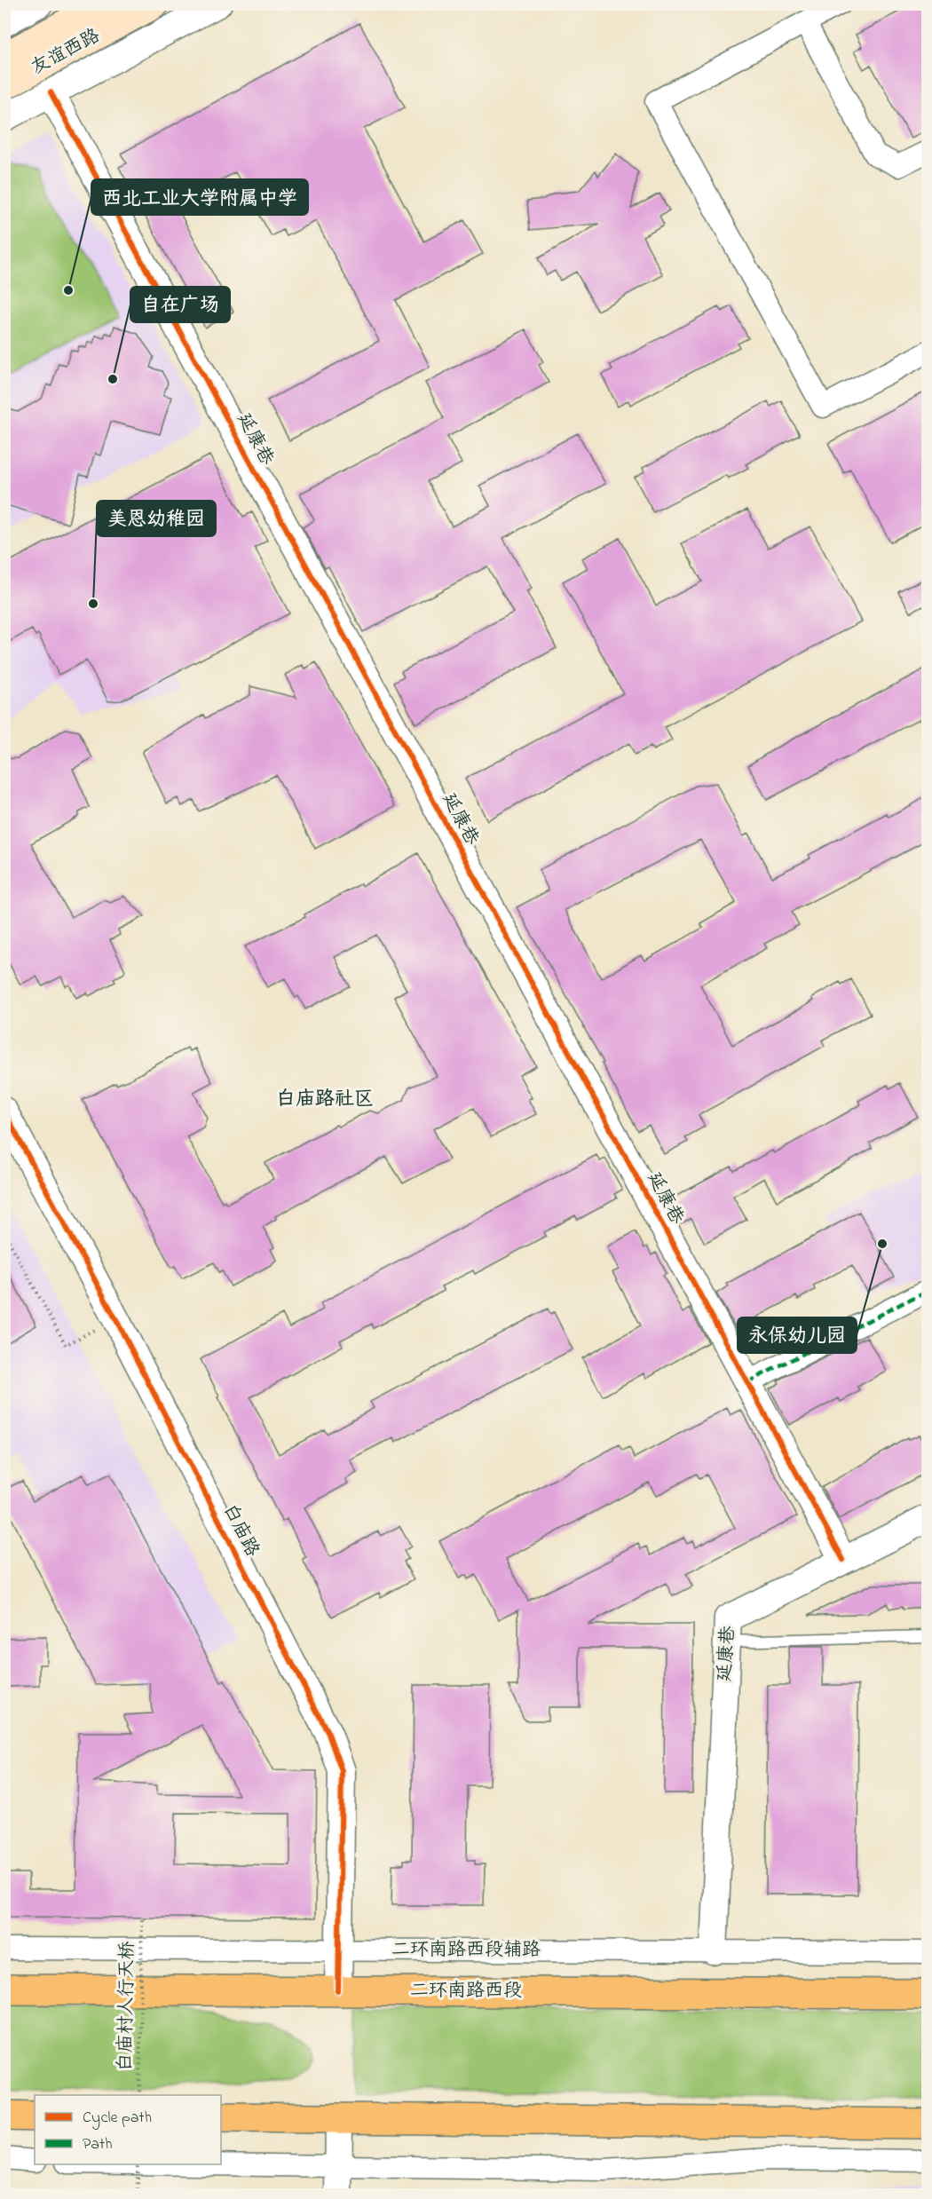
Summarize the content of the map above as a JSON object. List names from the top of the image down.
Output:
{
  "streets": {
    "highway": ["二环南路西段"],
    "main road": ["友谊西路"],
    "street": ["延康巷", "白庙路", "二环南路西段辅路"],
    "path": ["白庙村人行天桥"]
  },
  "crossings": [
    ["延康巷", "二环南路西段辅路"],
    ["白庙路", "二环南路西段辅路"],
    ["白庙路", "二环南路西段"]
  ],
  "districts": ["白庙路社区"],
  "places": [
    "西北工业大学附属中学",
    "自在广场",
    "美恩幼稚园",
    "永保幼儿园"
  ],
  "legend": ["Cycle path", "Path"]
}
